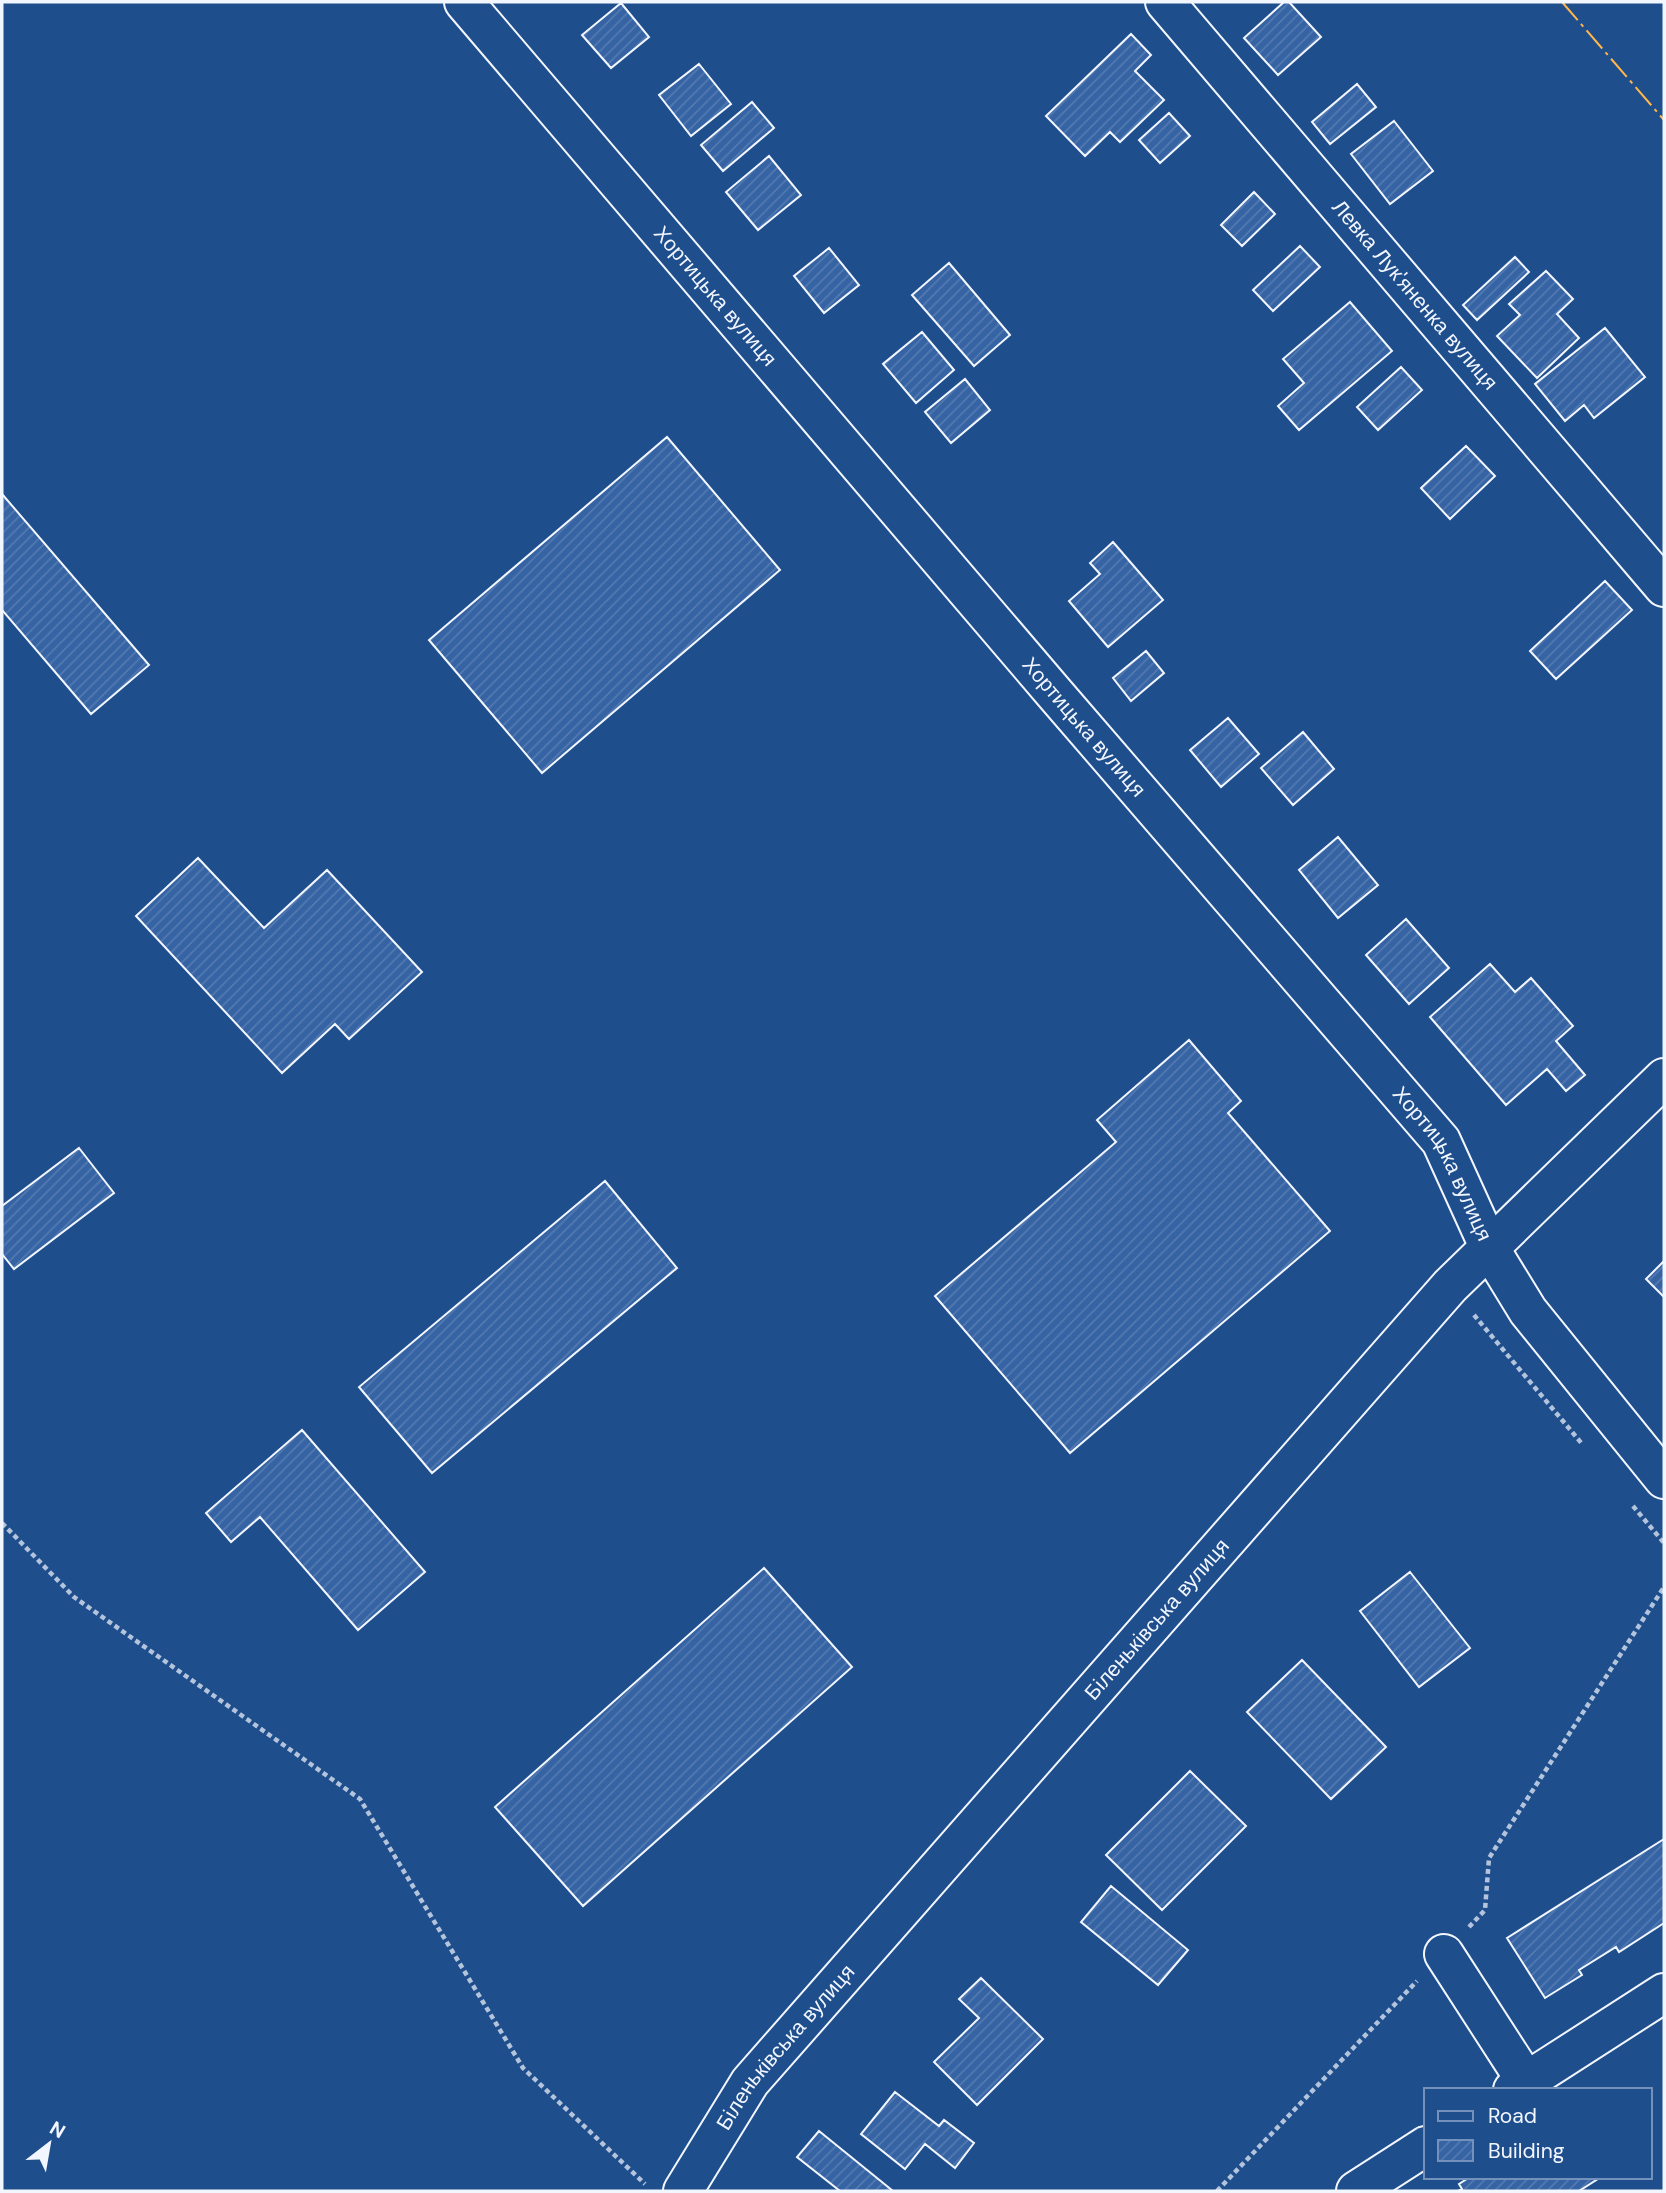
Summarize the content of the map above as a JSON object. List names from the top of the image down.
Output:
{
  "streets": {
    "street": ["Левка Лук'яненка вулиця", "Хортицька вулиця", "Біленьківська вулиця"]
  },
  "crossings": [
    ["Хортицька вулиця", "Біленьківська вулиця"]
  ],
  "legend": ["Road", "Building"],
  "north": "top right"
}
